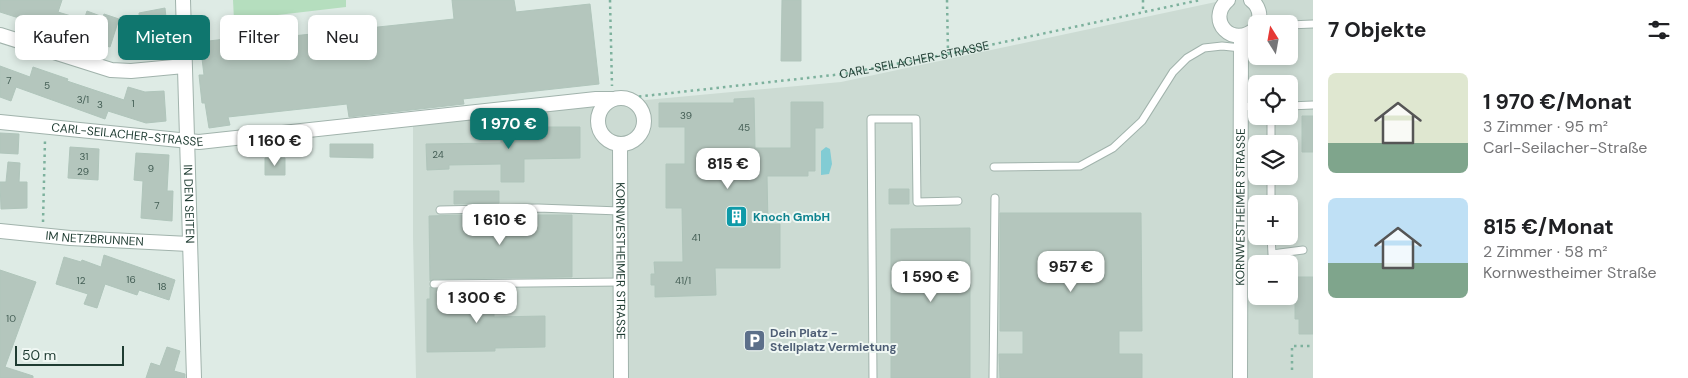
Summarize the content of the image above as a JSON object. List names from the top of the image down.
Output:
{
  "streets": {
    "street": [
      "CARL-SEILACHER-STRASSE",
      "IN DEN SEITEN",
      "KORNWESTHEIMER STRASSE",
      "IM NETZBRUNNEN"
    ]
  },
  "crossings": [
    ["CARL-SEILACHER-STRASSE", "IN DEN SEITEN"],
    ["CARL-SEILACHER-STRASSE", "KORNWESTHEIMER STRASSE"],
    ["IN DEN SEITEN", "IM NETZBRUNNEN"]
  ],
  "places": {
    "building": ["Knoch GmbH"],
    "parking": ["Dein Platz - Stellplatz Vermietung"]
  },
  "house_numbers": [
    "7",
    "5",
    "3/1",
    "1",
    "3",
    "39",
    "45",
    "24",
    "31",
    "9",
    "29",
    "7",
    "41",
    "16",
    "12",
    "41/1",
    "18",
    "10"
  ],
  "scale_bar": "50 m",
  "north": "top",
  "page": {
    "heading": "7 Objekte",
    "map_buttons": ["+", "−"],
    "chip": [
      "Kaufen",
      "Mieten",
      "Filter",
      "Neu"
    ],
    "list": [
      {
        "name": "1 970 €/Monat",
        "note": "3 Zimmer · 95 m² · Carl-Seilacher-Straße"
      },
      {
        "name": "815 €/Monat",
        "note": "2 Zimmer · 58 m² · Kornwestheimer Straße"
      }
    ],
    "price": [
      "1 970 €",
      "1 160 €",
      "815 €",
      "1 610 €",
      "957 €",
      "1 590 €",
      "1 300 €"
    ],
    "scale": "50 m"
  }
}
